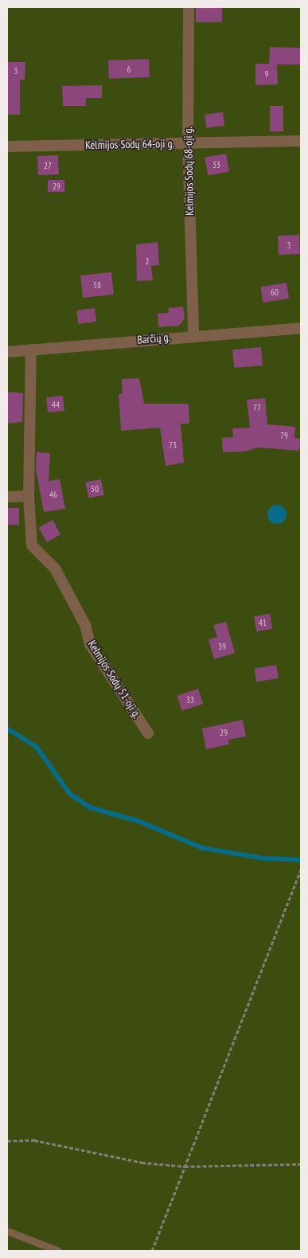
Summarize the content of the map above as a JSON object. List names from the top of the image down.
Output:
{
  "streets": {
    "street": [
      "Kelmijos Sodų 64-oji g.",
      "Kelmijos Sodų 68-oji g.",
      "Barčių g.",
      "Kelmijos Sodų 51-oji g."
    ]
  },
  "crossings": [
    ["Kelmijos Sodų 64-oji g.", "Kelmijos Sodų 68-oji g."],
    ["Kelmijos Sodų 68-oji g.", "Barčių g."],
    ["Barčių g.", "Kelmijos Sodų 51-oji g."]
  ],
  "house_numbers": [
    "6",
    "3",
    "9",
    "33",
    "27",
    "29",
    "3",
    "2",
    "58",
    "60",
    "44",
    "77",
    "79",
    "73",
    "50",
    "46",
    "41",
    "39",
    "33",
    "29"
  ]
}
